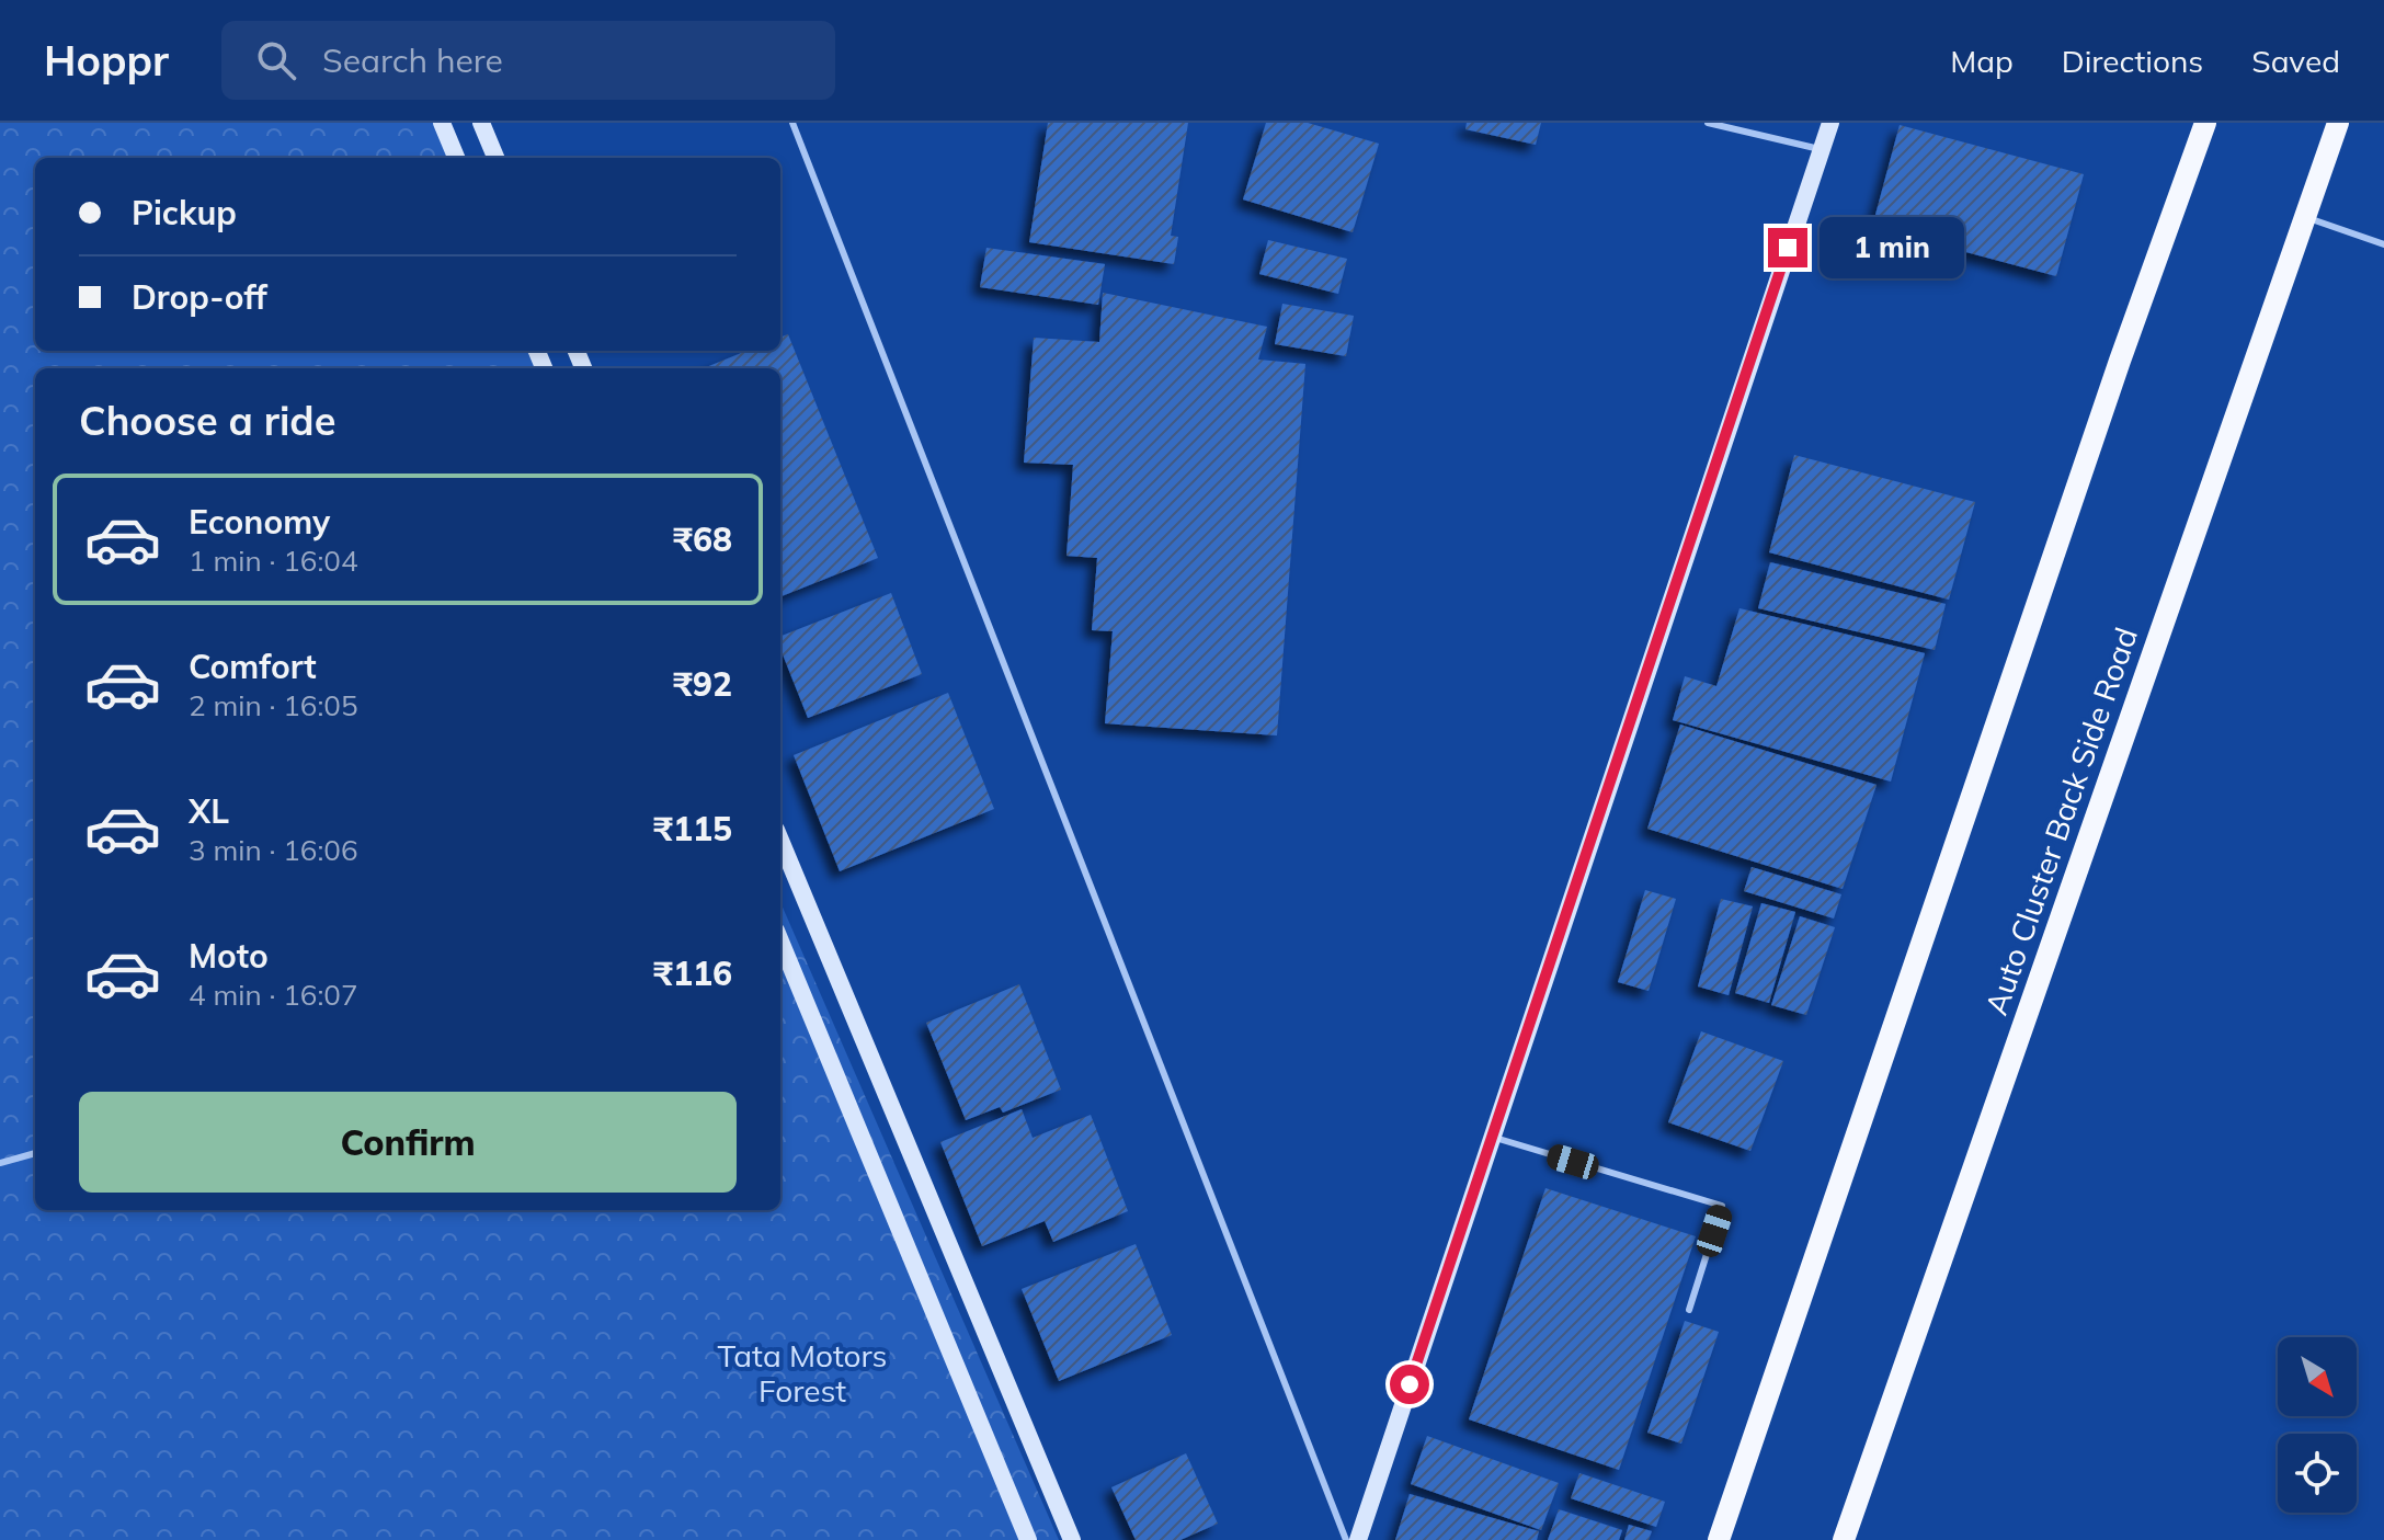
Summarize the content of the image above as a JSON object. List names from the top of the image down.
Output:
{
  "streets": {
    "main road": ["Auto Cluster Back Side Road"]
  },
  "parks": ["Tata Motors Forest"],
  "north": "bottom right",
  "page": {
    "header": "Hoppr",
    "search": "Search here",
    "nav": ["Map", "Directions", "Saved"],
    "banner": ["Pickup", "Drop-off"],
    "bubble": "1 min",
    "heading": "Choose a ride",
    "list": [
      {
        "name": "Economy",
        "note": "1 min · 16:04",
        "value": "₹68"
      },
      {
        "name": "Comfort",
        "note": "2 min · 16:05",
        "value": "₹92"
      },
      {
        "name": "XL",
        "note": "3 min · 16:06",
        "value": "₹115"
      },
      {
        "name": "Moto",
        "note": "4 min · 16:07",
        "value": "₹116"
      }
    ],
    "buttons": "Confirm"
  }
}
